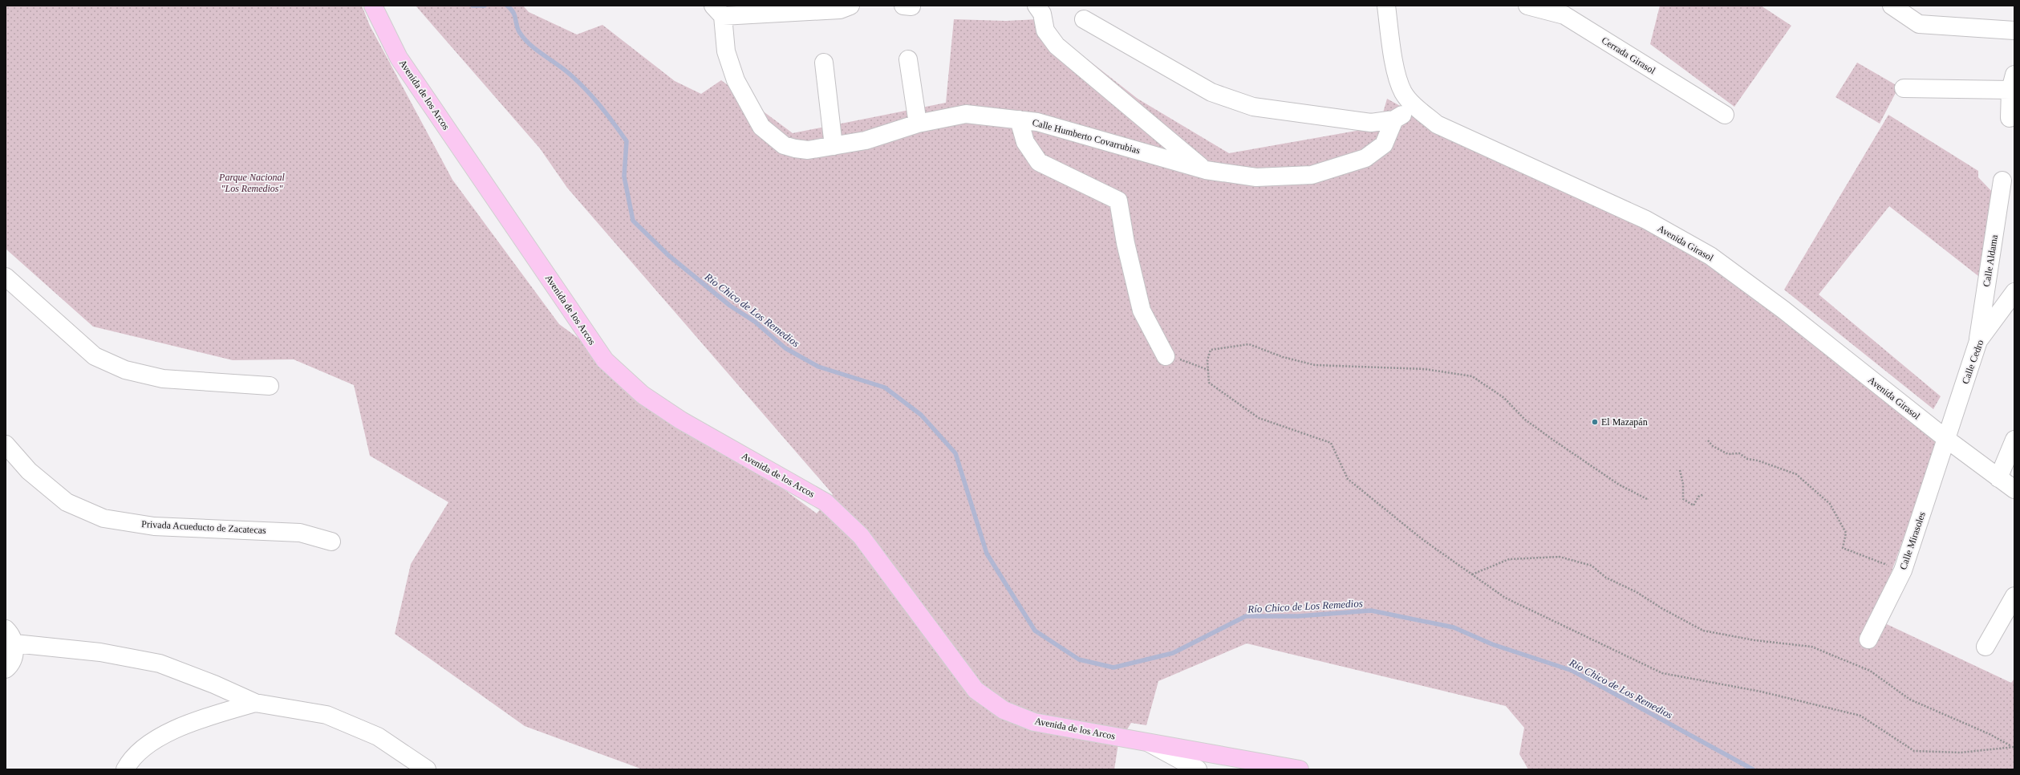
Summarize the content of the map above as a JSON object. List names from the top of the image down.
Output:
{
  "streets": {
    "main road": ["Avenida de los Arcos"],
    "street": [
      "Cerrada Girasol",
      "Calle Humberto Covarrubias",
      "Avenida Girasol",
      "Calle Aldama",
      "Calle Cedro",
      "Privada Acueducto de Zacatecas",
      "Calle Mirasoles"
    ]
  },
  "crossings": [
    ["Avenida Girasol", "Calle Cedro"],
    ["Avenida Girasol", "Calle Mirasoles"],
    ["Calle Aldama", "Calle Cedro"],
    ["Calle Cedro", "Calle Mirasoles"]
  ],
  "water": ["Río Chico de Los Remedios"],
  "parks": ["Parque Nacional \"Los Remedios\""],
  "places": ["El Mazapán"]
}
